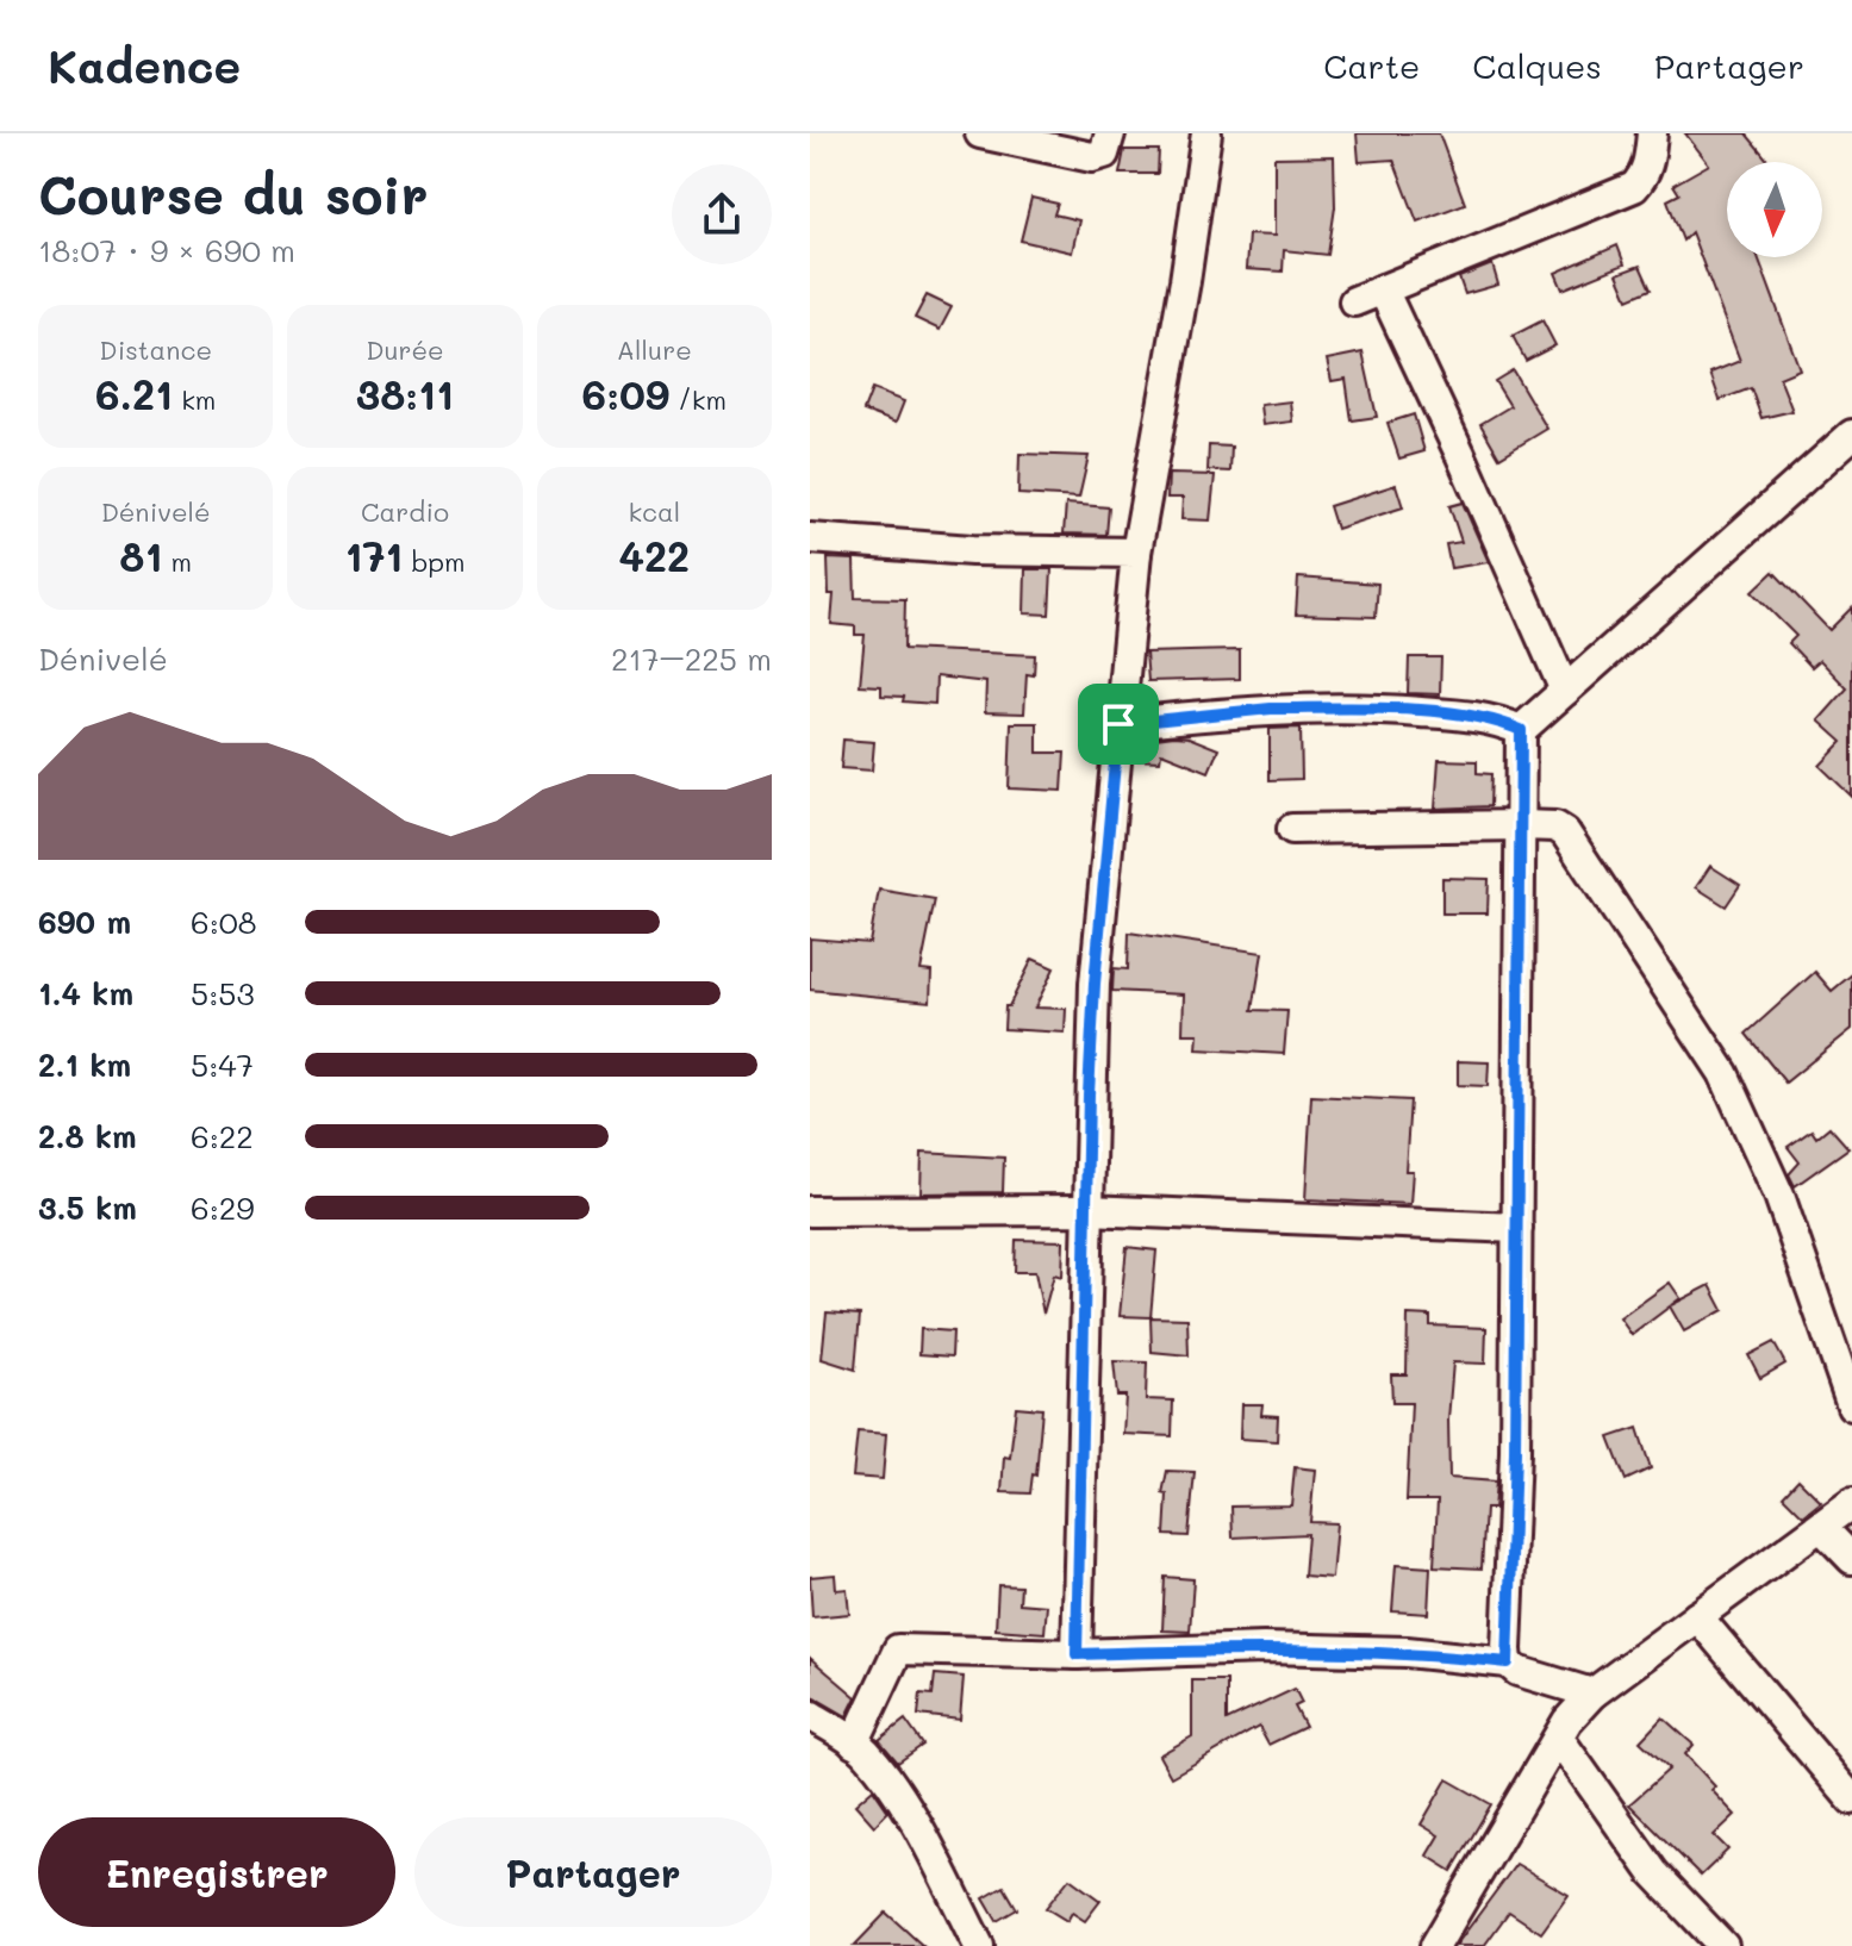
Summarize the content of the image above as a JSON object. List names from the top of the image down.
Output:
{
  "north": "bottom",
  "page": {
    "header": "Kadence",
    "nav": ["Carte", "Calques", "Partager"],
    "heading": ["Course du soir", "18:07 · 9 × 690 m"],
    "stats": [
      ["Distance", "6.21 km"],
      ["Durée", "38:11"],
      ["Allure", "6:09 /km"],
      ["Dénivelé", "81 m"],
      ["Cardio", "171 bpm"],
      ["kcal", "422"]
    ],
    "chart": ["Dénivelé", "217–225 m"],
    "list": [
      {
        "name": "690 m",
        "note": "6:08"
      },
      {
        "name": "1.4 km",
        "note": "5:53"
      },
      {
        "name": "2.1 km",
        "note": "5:47"
      },
      {
        "name": "2.8 km",
        "note": "6:22"
      },
      {
        "name": "3.5 km",
        "note": "6:29"
      }
    ],
    "buttons": ["Enregistrer", "Partager"]
  }
}
